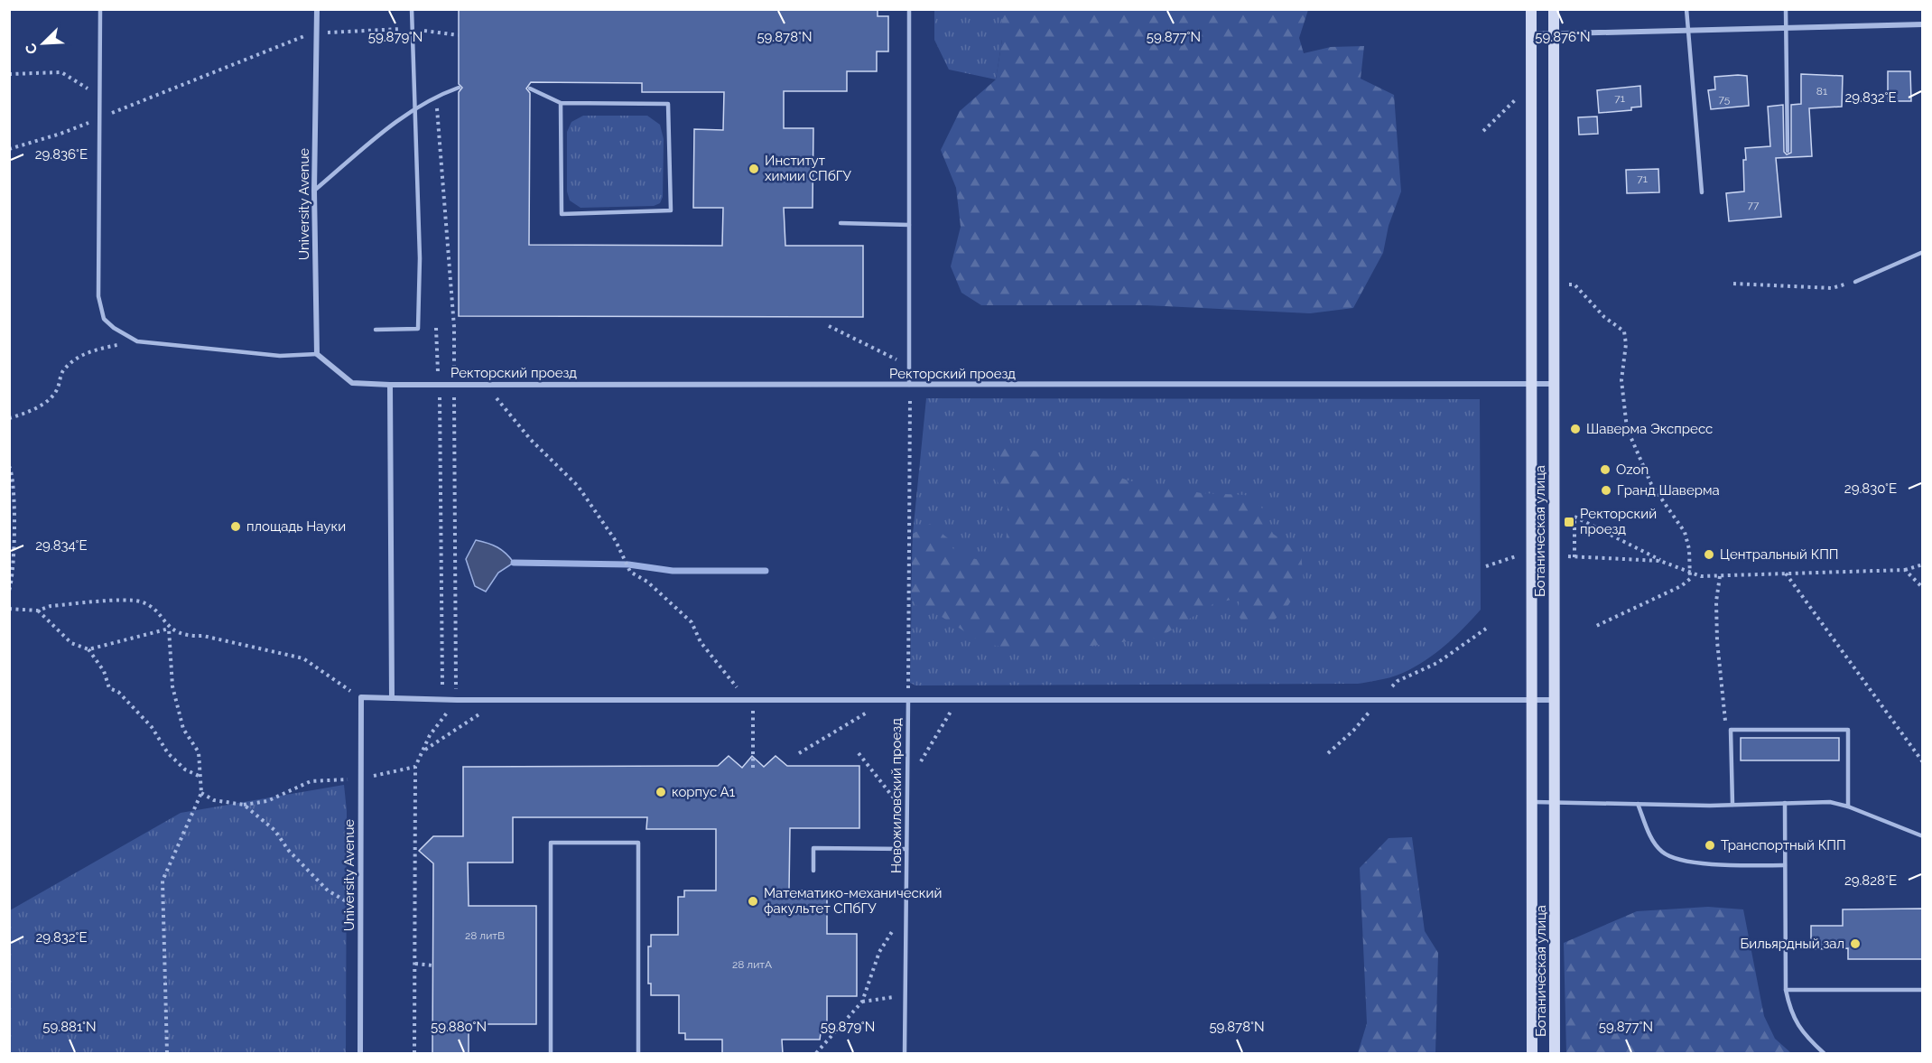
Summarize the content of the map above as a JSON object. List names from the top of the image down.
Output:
{
  "streets": {
    "street": ["University Avenue", "Ректорский проезд", "Ботаническая улица"],
    "lane": ["Новожиловский проезд"]
  },
  "crossings": [
    ["University Avenue", "Ректорский проезд"],
    ["Ректорский проезд", "Ботаническая улица"]
  ],
  "places": {
    "other": [
      "Институт химии СПбГУ",
      "Шаверма Экспресс",
      "Ozon",
      "Гранд Шаверма",
      "площадь Науки",
      "Центральный КПП",
      "корпус А1",
      "Транспортный КПП",
      "Математико-механический факультет СПбГУ",
      "Бильярдный зал"
    ],
    "transit": ["Ректорский проезд"]
  },
  "house_numbers": [
    "81",
    "71",
    "75",
    "71",
    "77",
    "28 литВ",
    "28 литА"
  ],
  "north": "bottom left",
  "coordinates": [
    "59.877°N",
    "59.879°N",
    "59.878°N",
    "59.876°N",
    "29.832°E",
    "29.836°E",
    "29.830°E",
    "29.834°E",
    "29.828°E",
    "59.881°N",
    "59.880°N"
  ]
}
